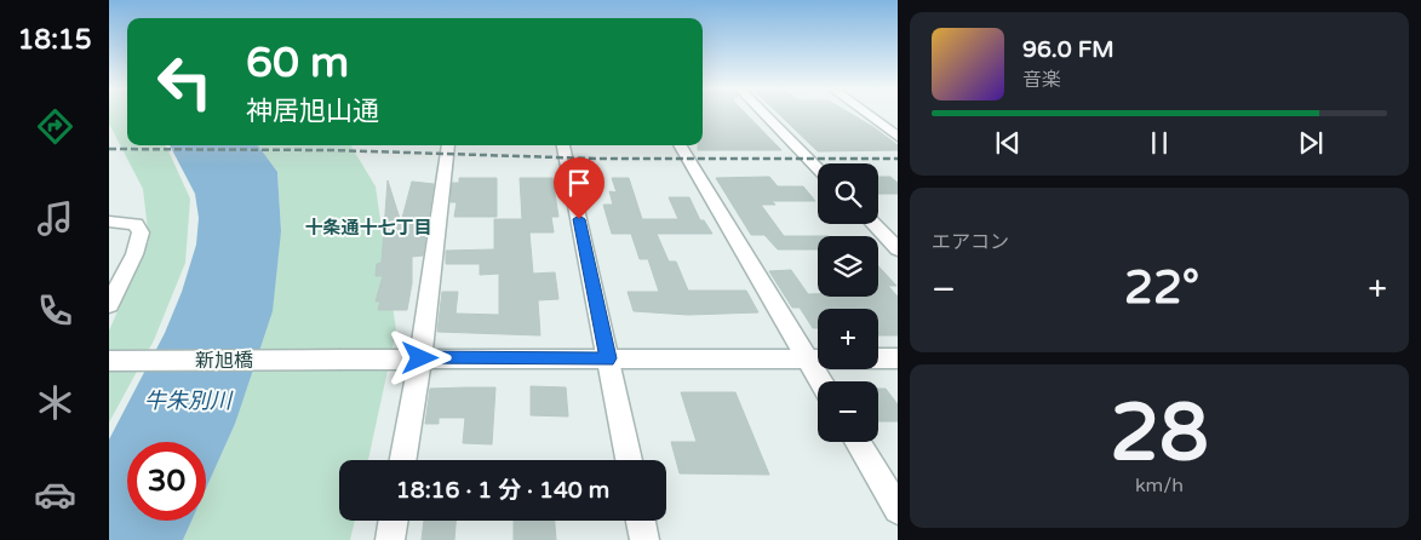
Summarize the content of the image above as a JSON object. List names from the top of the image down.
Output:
{
  "streets": {
    "street": ["新旭橋"]
  },
  "districts": ["十条通十七丁目"],
  "water": ["牛朱別川"],
  "page": {
    "tabs": "18:15",
    "turn": ["60 m", "神居旭山通"],
    "song": ["96.0 FM", "音楽"],
    "map_buttons": ["+", "−"],
    "tile": [
      "エアコン",
      ["28", "km/h"]
    ],
    "heat": ["−", "22°", "+"],
    "limit": "30",
    "trip": "18:16 · 1 分 · 140 m"
  }
}
